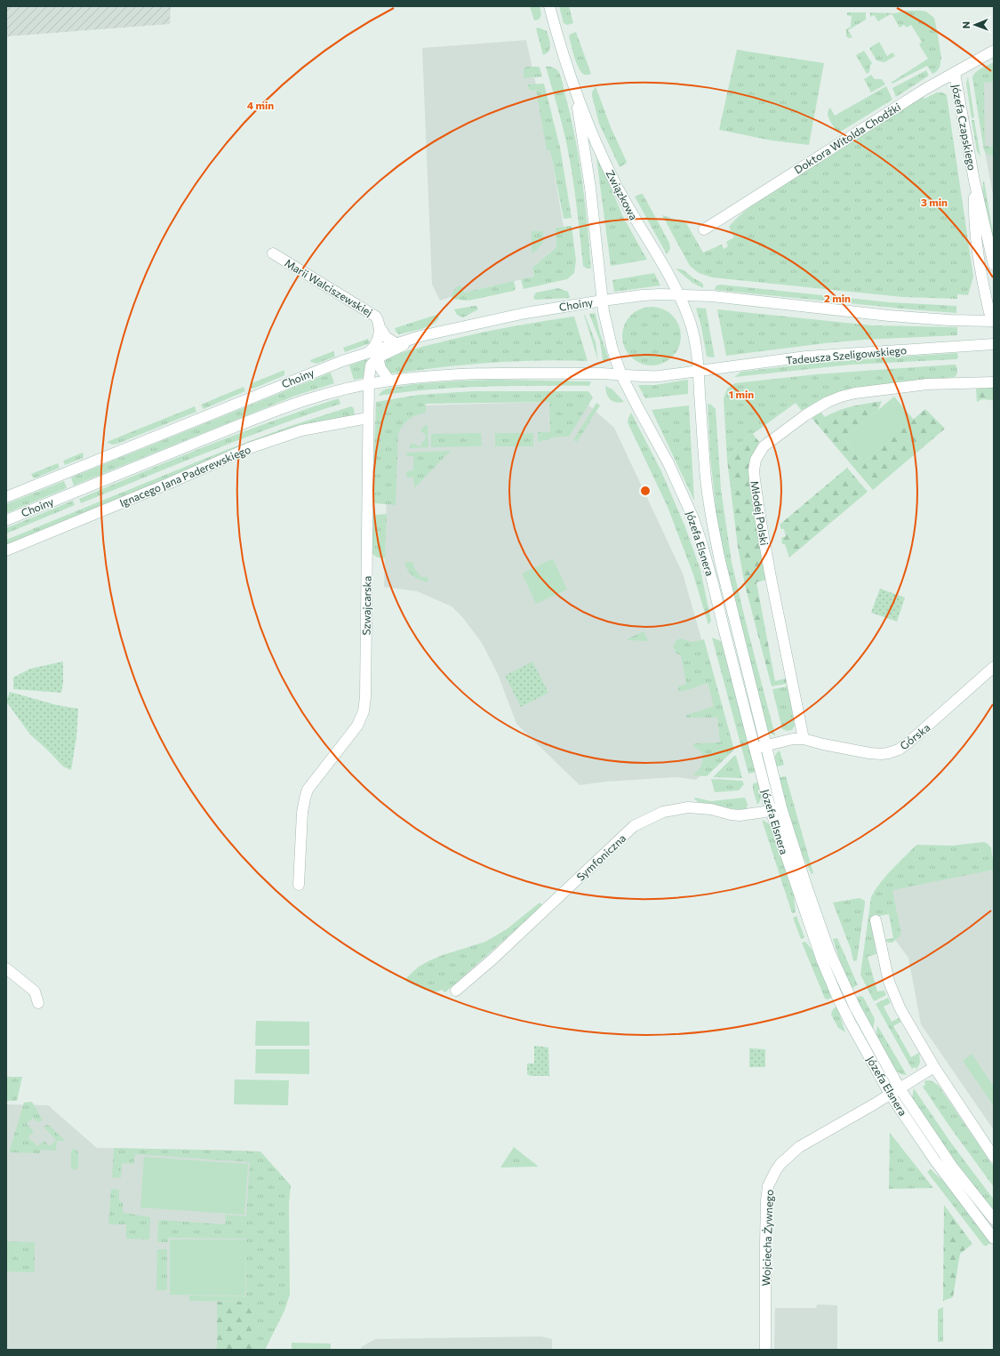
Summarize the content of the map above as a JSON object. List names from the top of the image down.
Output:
{
  "streets": {
    "street": [
      "Józefa Czapskiego",
      "Doktora Witolda Chodźki",
      "Związkowa",
      "Marii Walciszewskiej",
      "Choiny",
      "Tadeusza Szeligowskiego",
      "Ignacego Jana Paderewskiego",
      "Młodej Polski",
      "Józefa Elsnera",
      "Szwajcarska",
      "Górska",
      "Symfoniczna",
      "Wojciecha Żywnego"
    ]
  },
  "crossings": [
    ["Józefa Czapskiego", "Doktora Witolda Chodźki"],
    ["Związkowa", "Choiny"],
    ["Związkowa", "Tadeusza Szeligowskiego"],
    ["Związkowa", "Józefa Elsnera"],
    ["Marii Walciszewskiej", "Choiny"],
    ["Marii Walciszewskiej", "Szwajcarska"],
    ["Choiny", "Tadeusza Szeligowskiego"],
    ["Choiny", "Józefa Elsnera"],
    ["Choiny", "Szwajcarska"],
    ["Tadeusza Szeligowskiego", "Józefa Elsnera"],
    ["Ignacego Jana Paderewskiego", "Szwajcarska"],
    ["Młodej Polski", "Górska"],
    ["Józefa Elsnera", "Górska"],
    ["Józefa Elsnera", "Symfoniczna"],
    ["Józefa Elsnera", "Wojciecha Żywnego"]
  ],
  "north": "left",
  "rings": [
    "4 min",
    "3 min",
    "2 min",
    "1 min"
  ]
}
